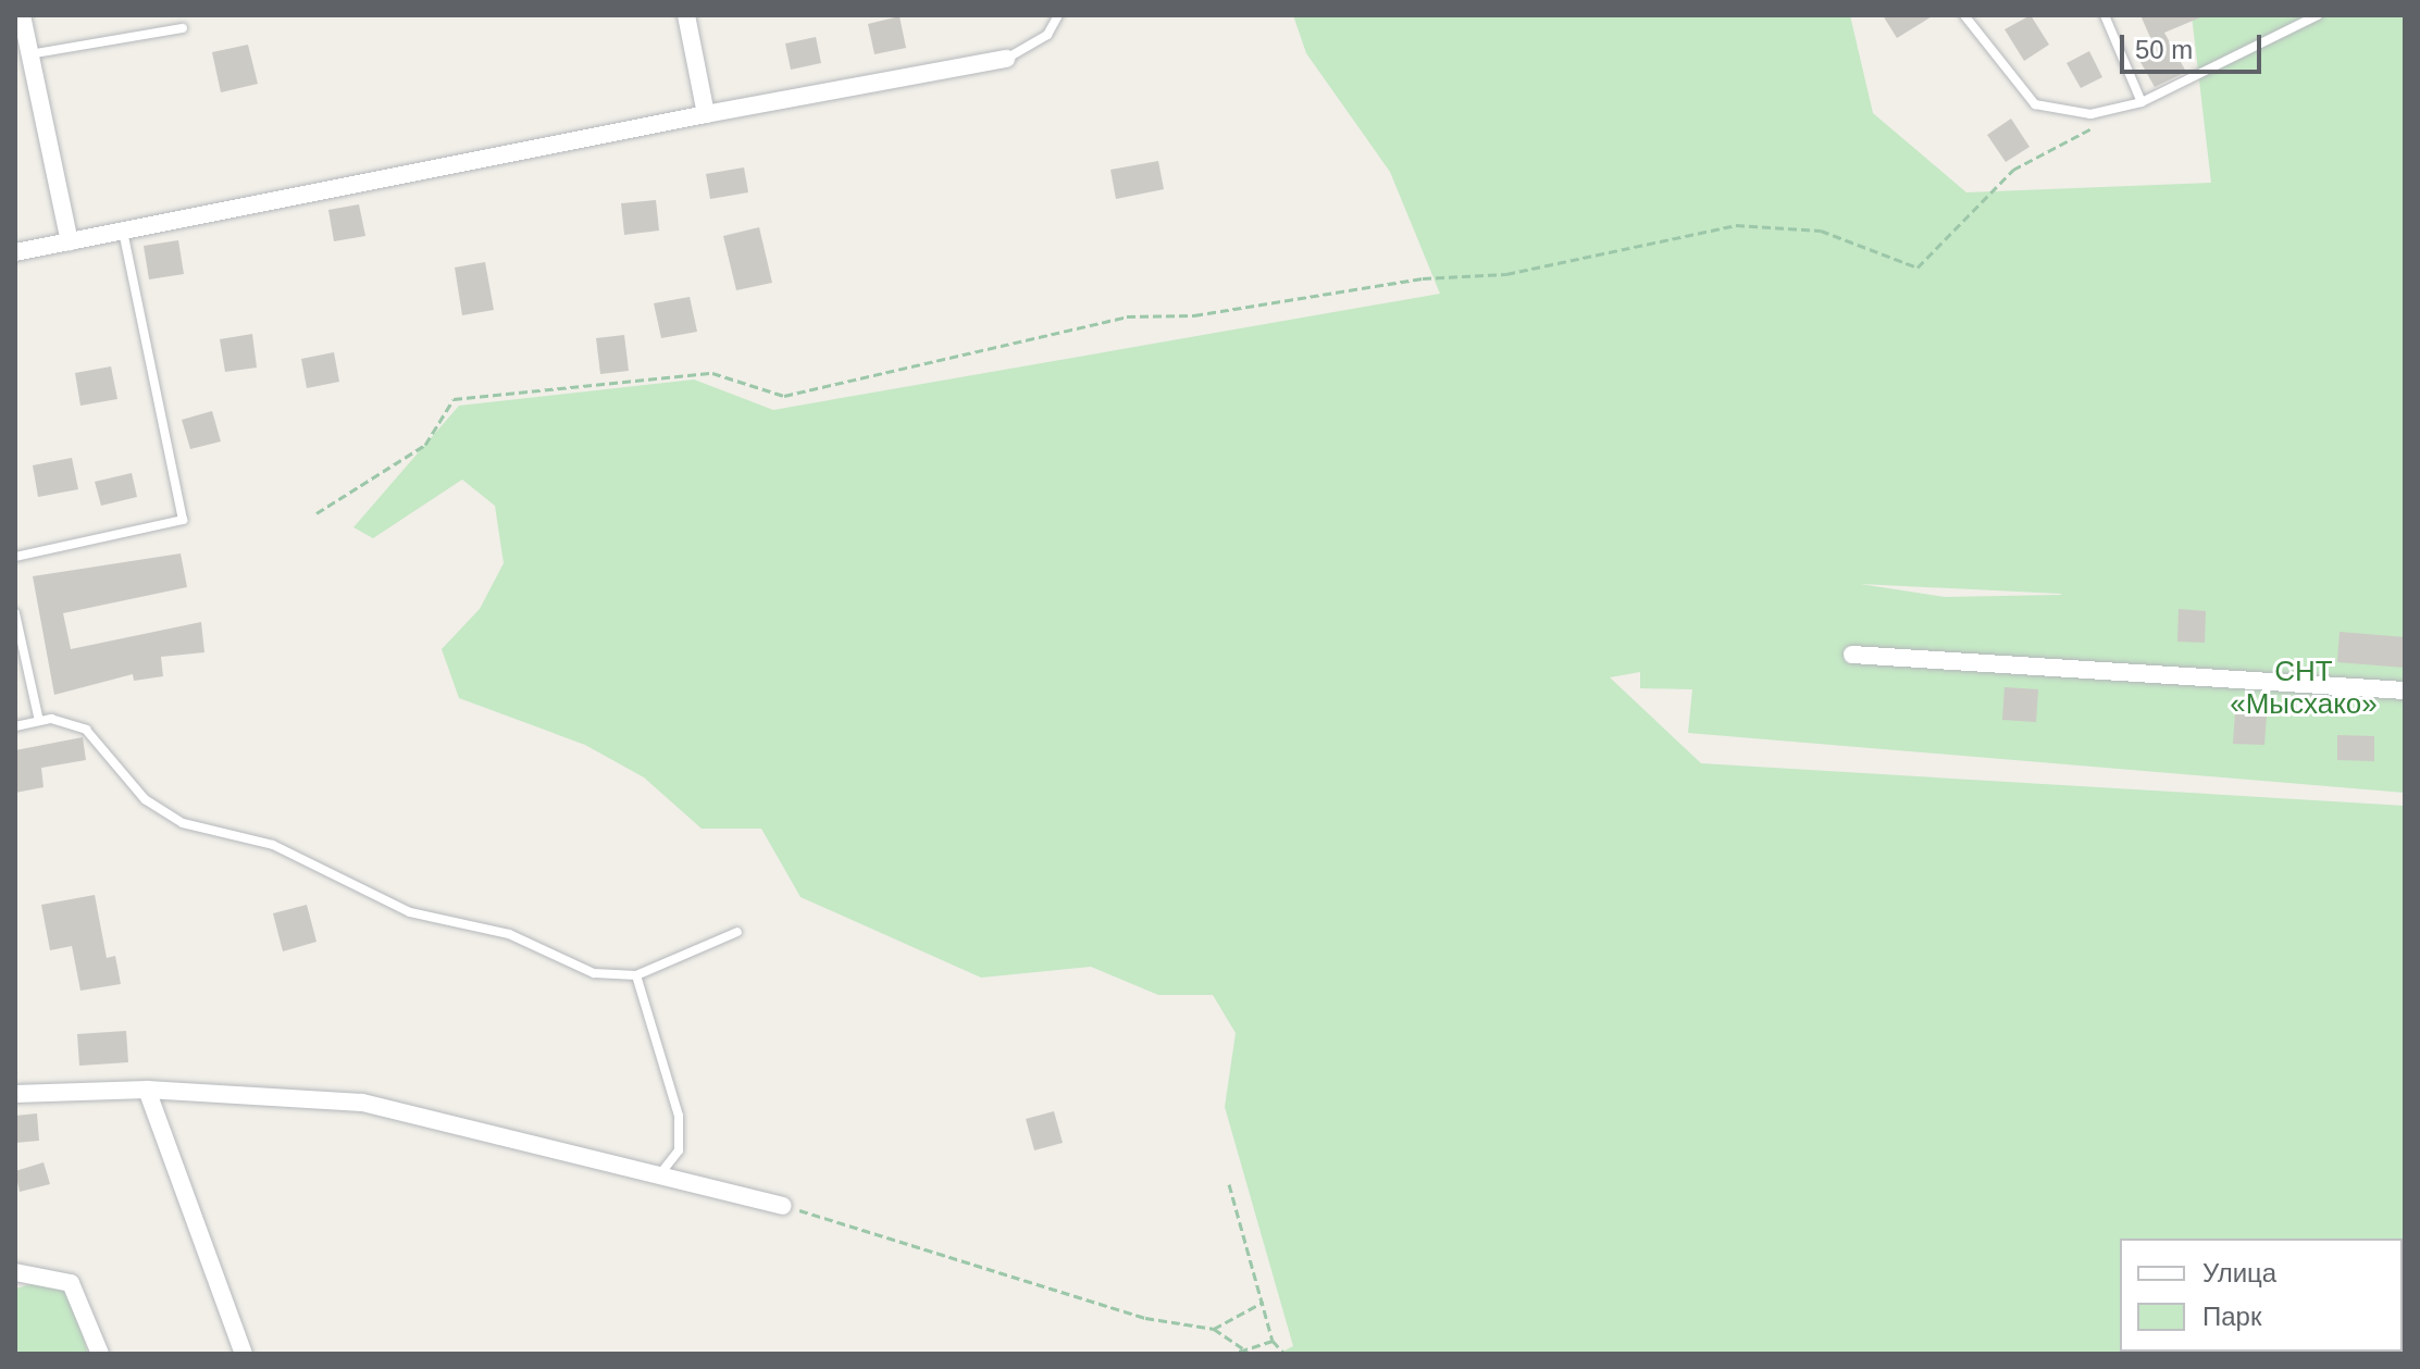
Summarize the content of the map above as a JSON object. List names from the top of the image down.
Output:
{
  "parks": ["СНТ «Мысхако»"],
  "legend": ["Улица", "Парк"],
  "scale_bar": "50 m"
}
